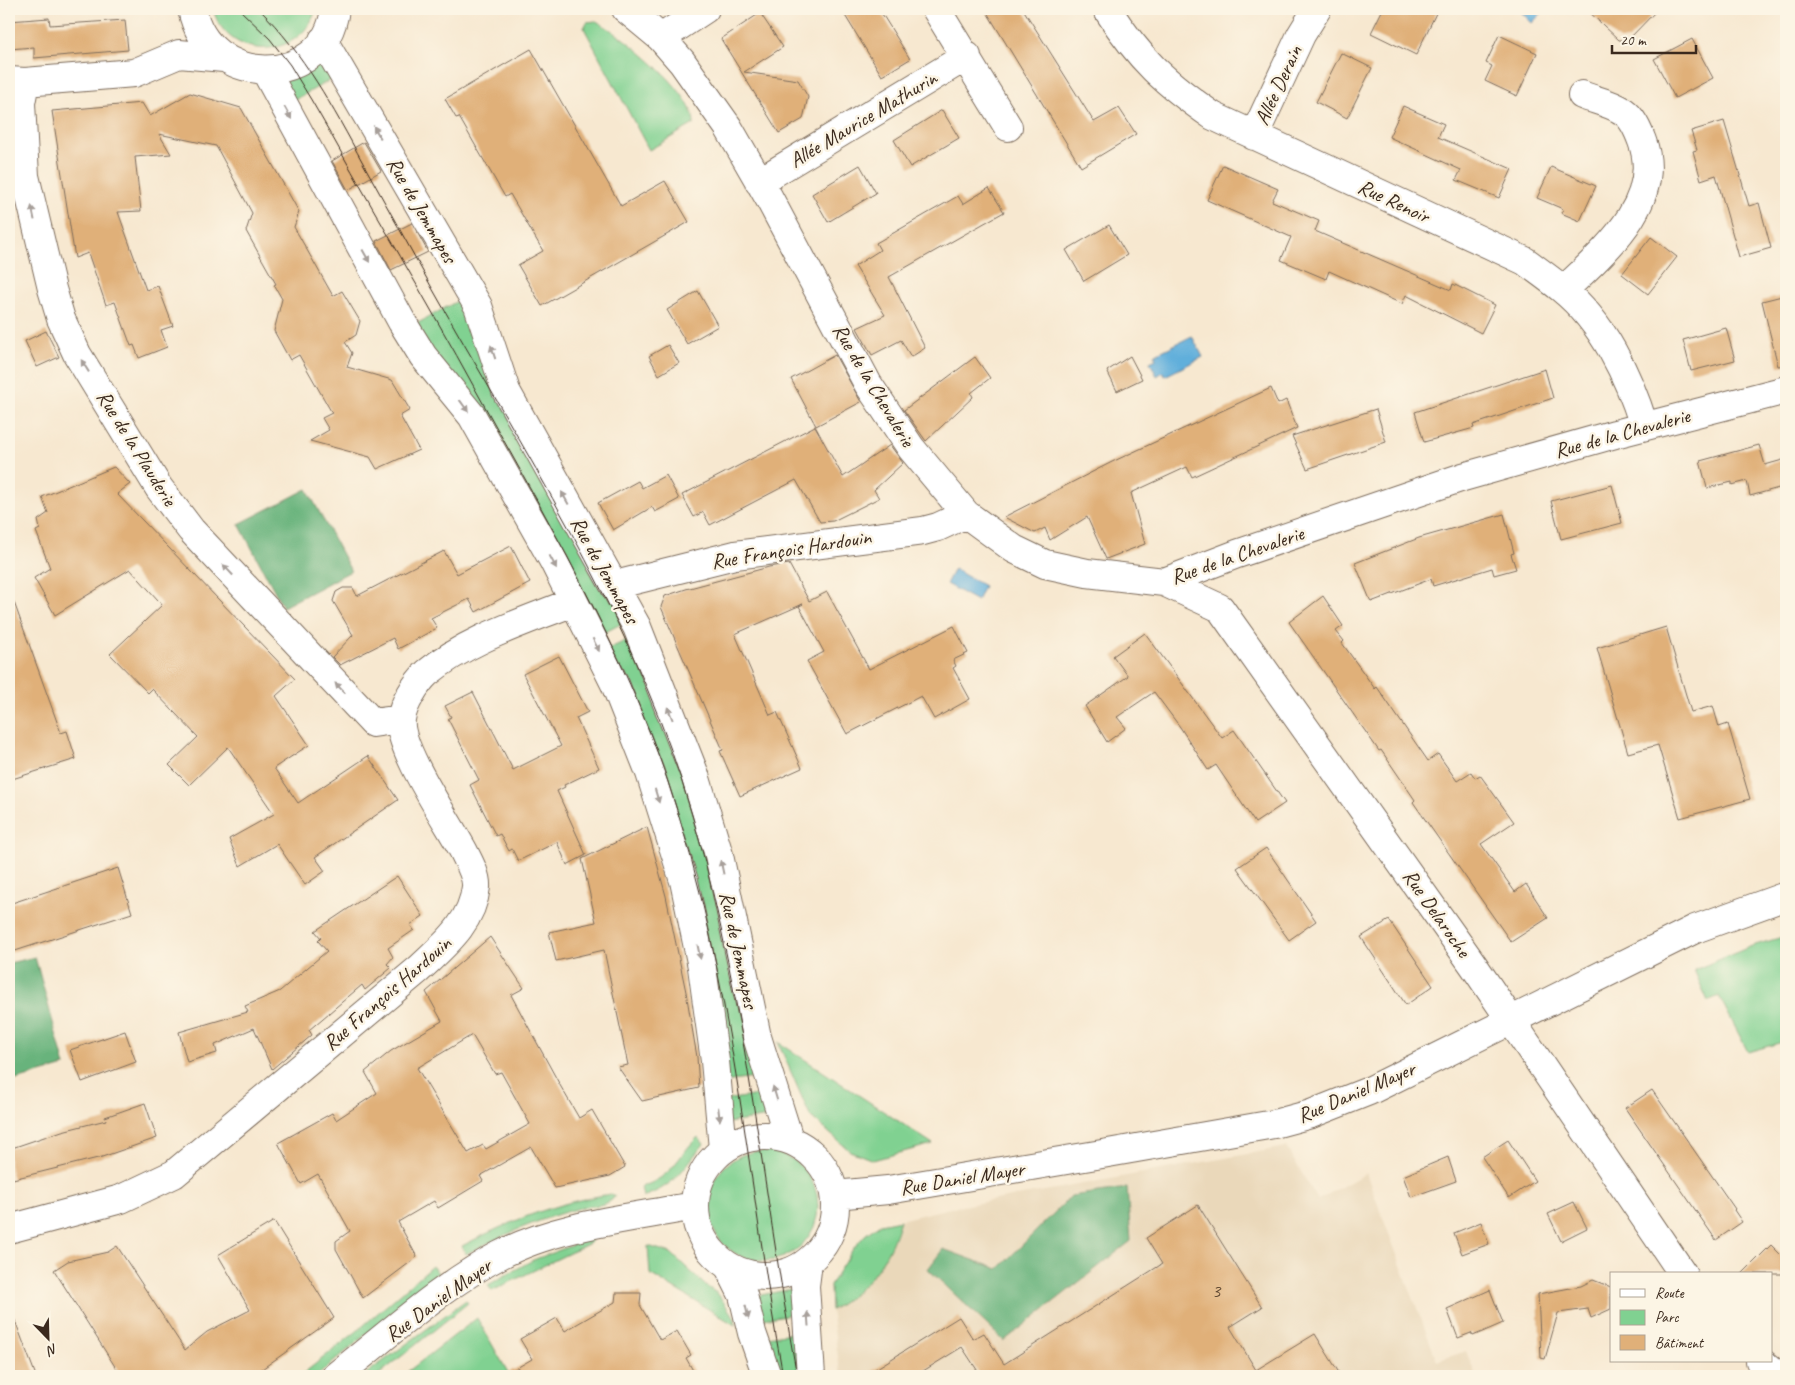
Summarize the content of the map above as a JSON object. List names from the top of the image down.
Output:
{
  "streets": {
    "street": [
      "Allée Derain",
      "Allée Maurice Mathurin",
      "Rue Renoir",
      "Rue de Jemmapes",
      "Rue de la Chevalerie",
      "Rue de la Plauderie",
      "Rue François Hardouin",
      "Rue Delaroche",
      "Rue Daniel Mayer"
    ]
  },
  "crossings": [
    ["Allée Derain", "Rue Renoir"],
    ["Allée Maurice Mathurin", "Rue de la Chevalerie"],
    ["Rue Renoir", "Rue de la Chevalerie"],
    ["Rue de Jemmapes", "Rue François Hardouin"],
    ["Rue de Jemmapes", "Rue Daniel Mayer"],
    ["Rue de la Chevalerie", "Rue François Hardouin"],
    ["Rue de la Chevalerie", "Rue Delaroche"],
    ["Rue de la Plauderie", "Rue François Hardouin"],
    ["Rue Delaroche", "Rue Daniel Mayer"]
  ],
  "one_way": ["Rue de la Plauderie"],
  "house_numbers": ["3"],
  "legend": ["Route", "Parc", "Bâtiment"],
  "scale_bar": "20 m",
  "north": "bottom right"
}
